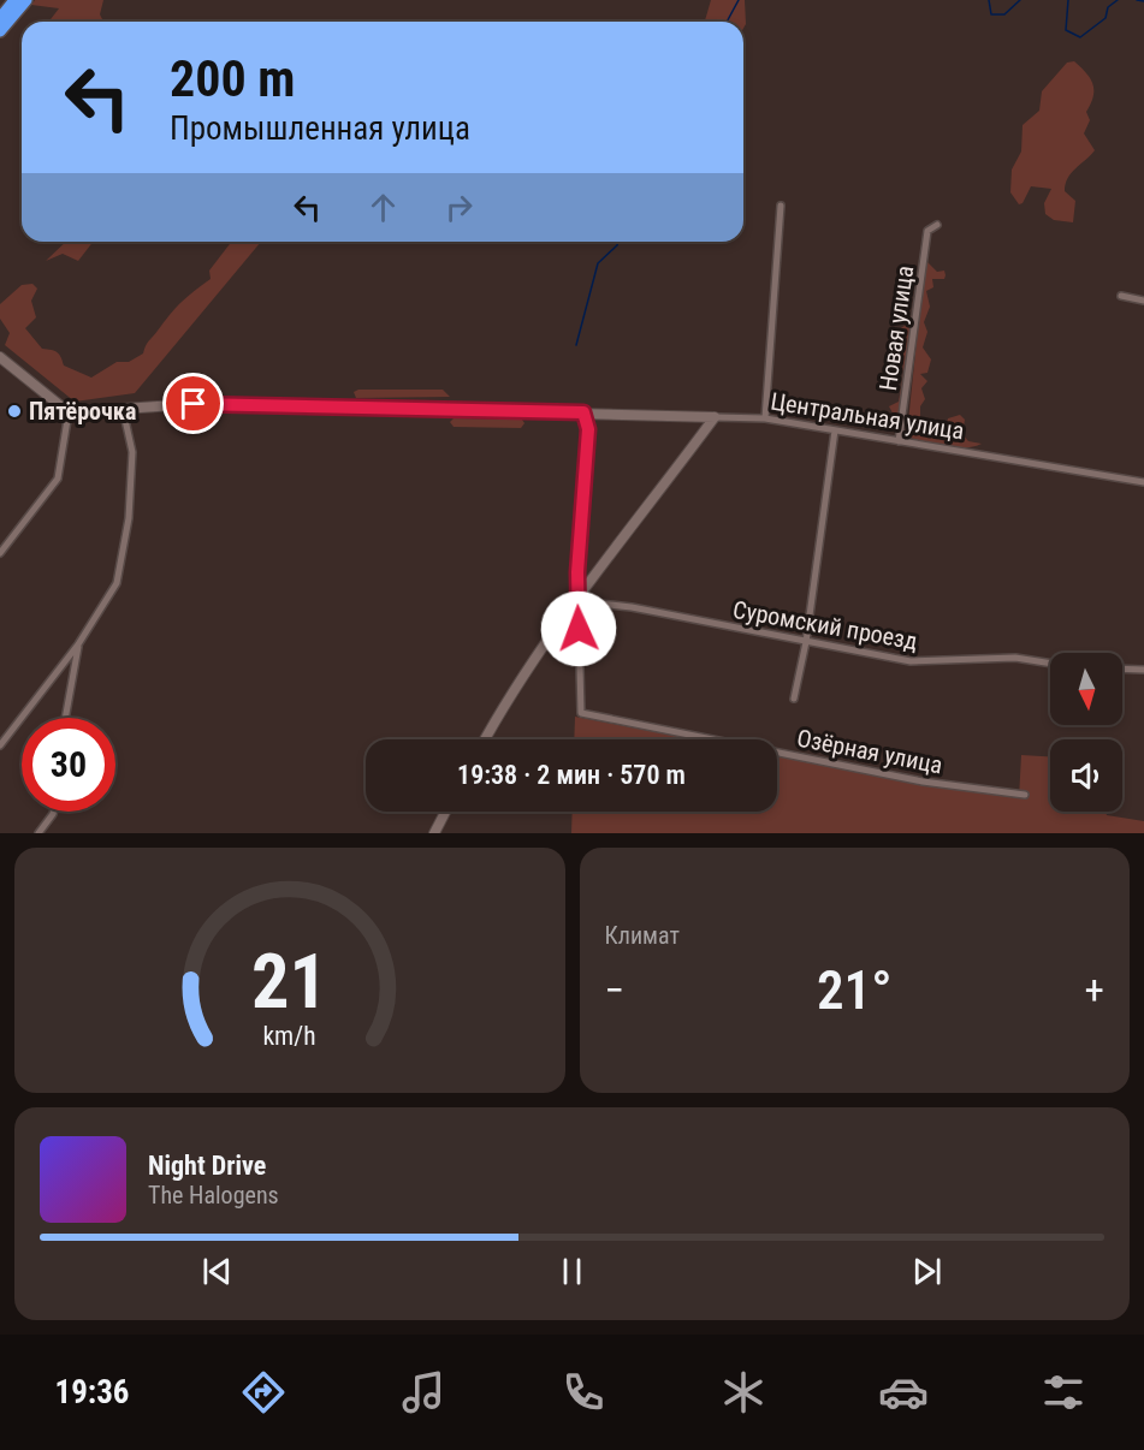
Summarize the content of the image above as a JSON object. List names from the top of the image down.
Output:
{
  "streets": {
    "street": [
      "Новая улица",
      "Центральная улица",
      "Суромский проезд",
      "Озёрная улица"
    ]
  },
  "crossings": [
    ["Новая улица", "Центральная улица"],
    ["Суромский проезд", "Озёрная улица"]
  ],
  "places": ["Пятёрочка"],
  "north": "bottom",
  "page": {
    "turn": ["200 m", "Промышленная улица"],
    "limit": "30",
    "trip": "19:38 · 2 мин · 570 m",
    "tile": "Климат",
    "heat": ["−", "21°", "+"],
    "song": ["Night Drive", "The Halogens"],
    "tabs": "19:36",
    "gauge": ["21", "km/h"]
  }
}
